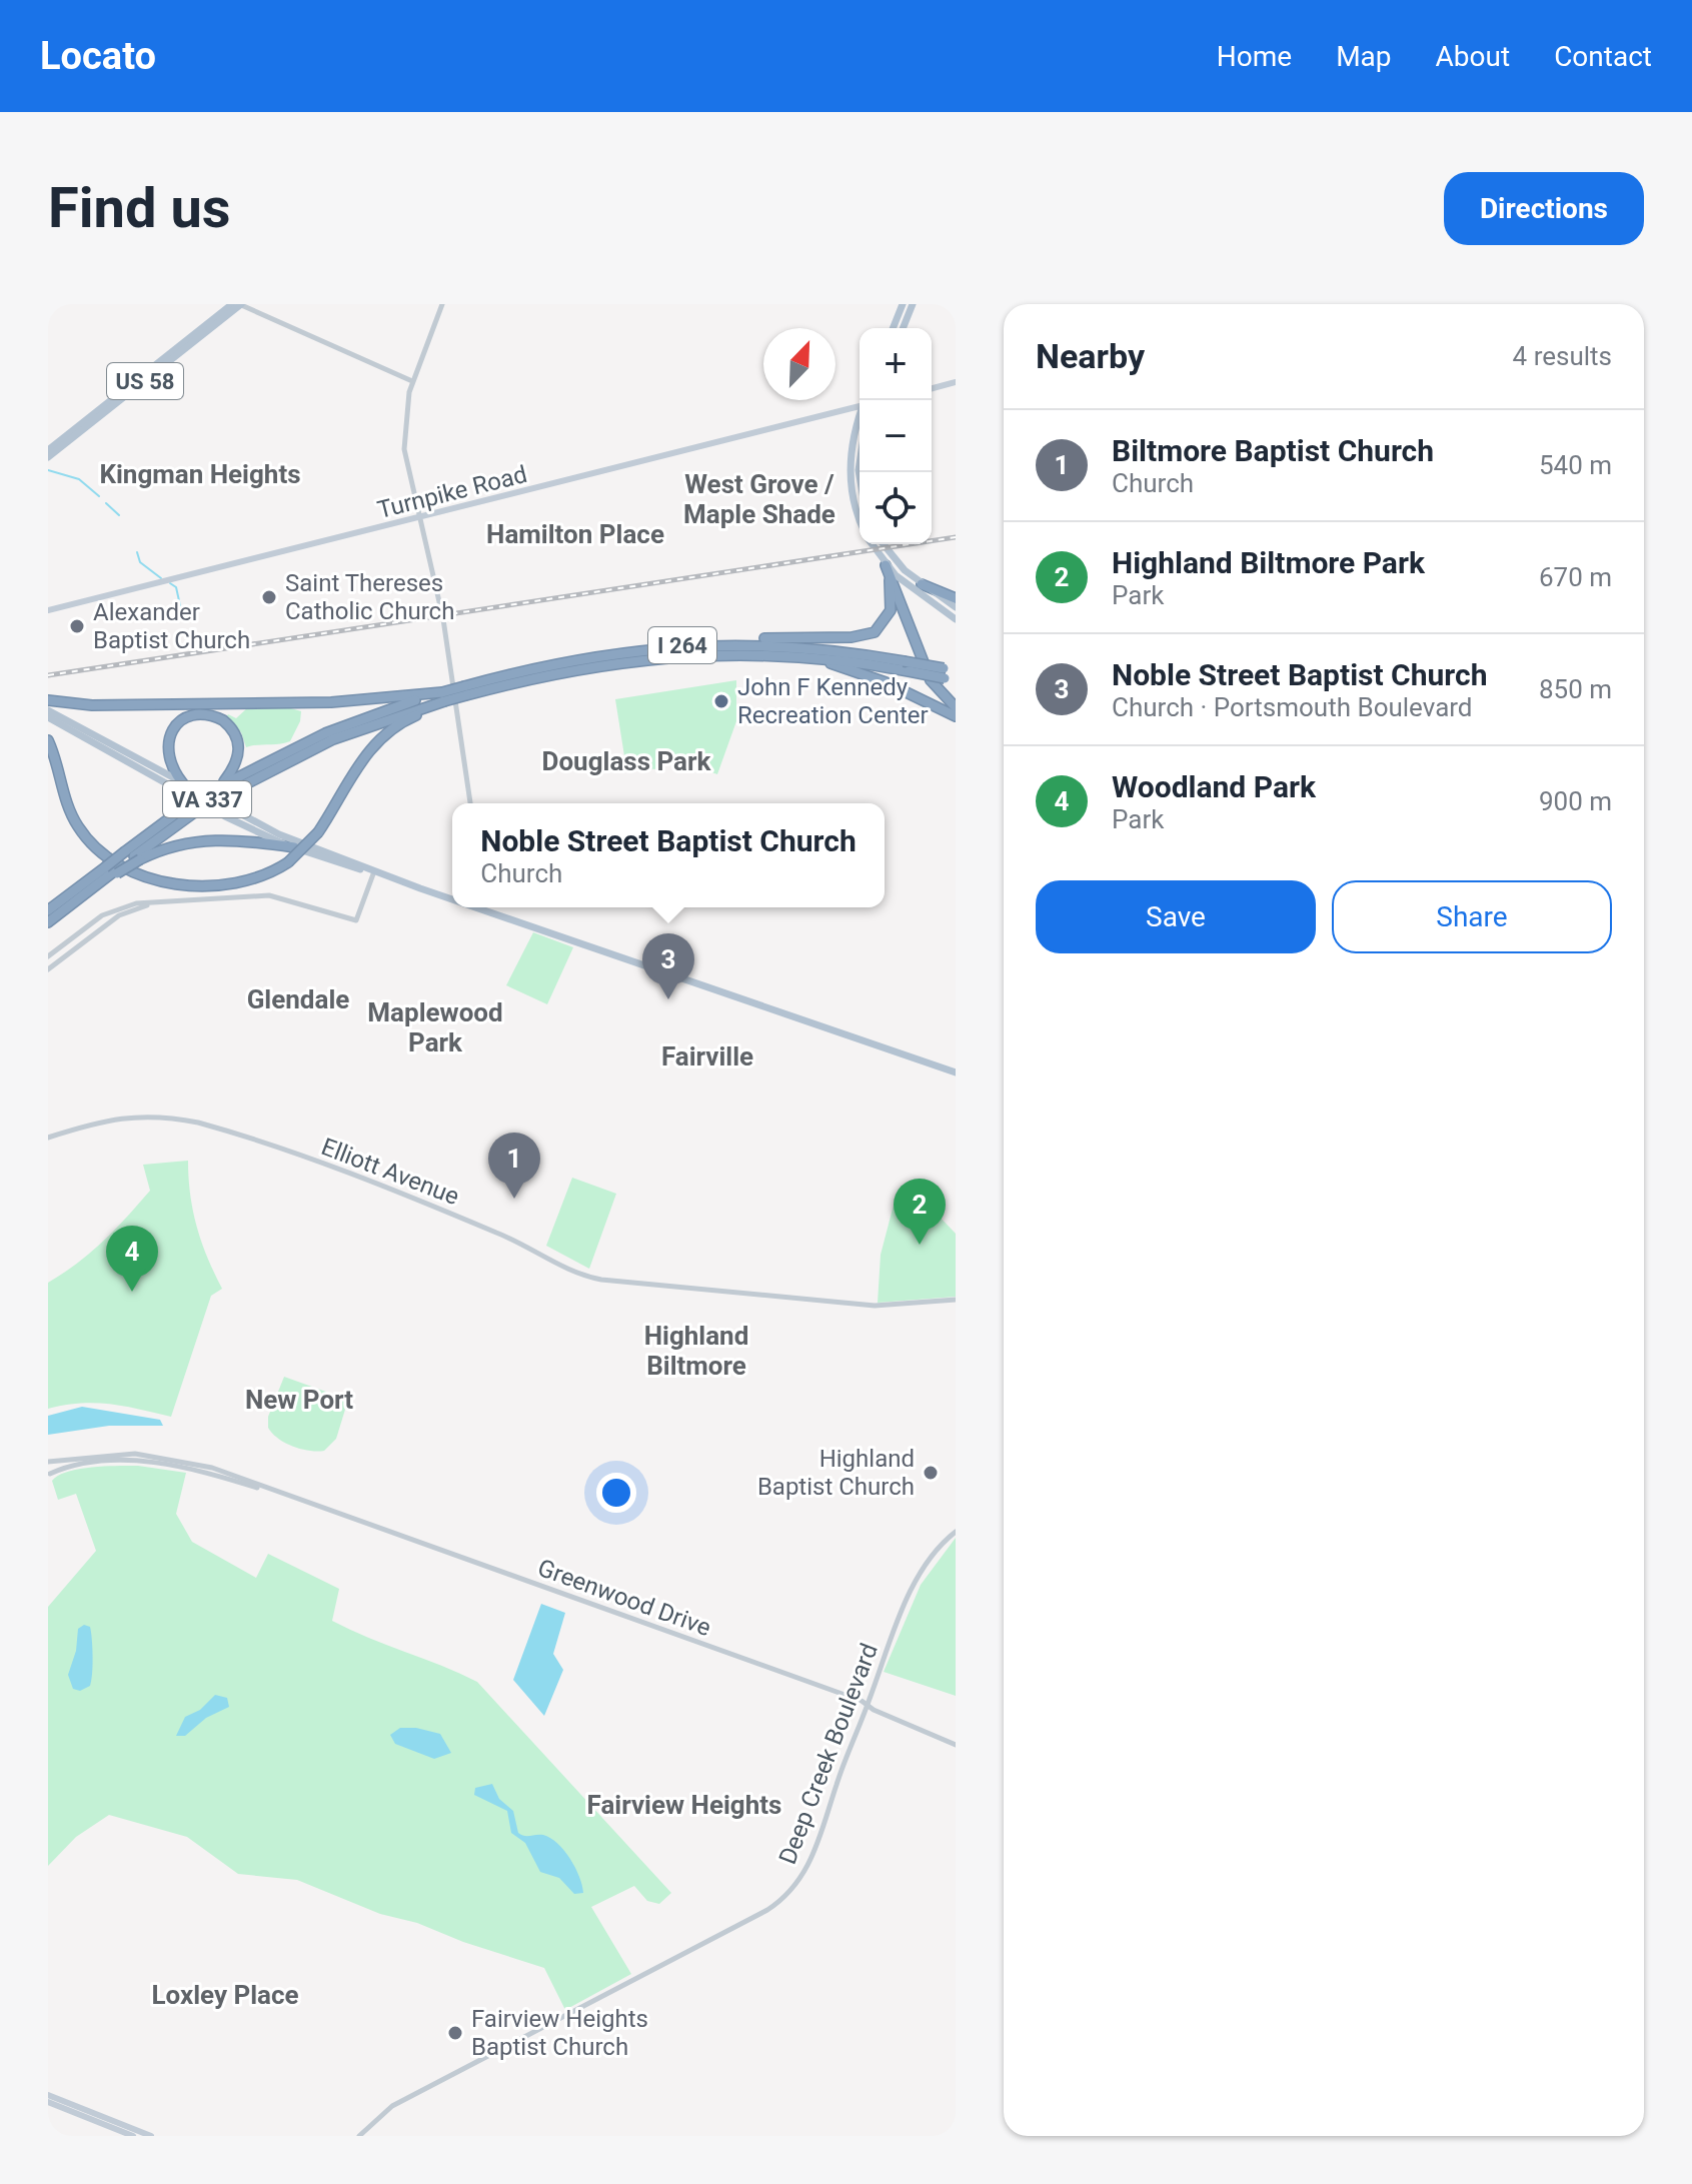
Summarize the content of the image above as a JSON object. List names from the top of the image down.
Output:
{
  "streets": {
    "highway": ["I 264"],
    "main road": ["US 58", "Turnpike Road", "VA 337"],
    "street": ["Elliott Avenue", "Greenwood Drive", "Deep Creek Boulevard"]
  },
  "crossings": [
    ["Greenwood Drive", "Deep Creek Boulevard"]
  ],
  "districts": [
    "Kingman Heights",
    "West Grove / Maple Shade",
    "Hamilton Place",
    "Douglass Park",
    "Glendale",
    "Maplewood Park",
    "Fairville",
    "Highland Biltmore",
    "New Port",
    "Fairview Heights",
    "Loxley Place"
  ],
  "places": [
    "Saint Thereses Catholic Church",
    "Alexander Baptist Church",
    "John F Kennedy Recreation Center",
    "Highland Baptist Church",
    "Fairview Heights Baptist Church"
  ],
  "north": "top right",
  "page": {
    "header": "Locato",
    "nav": [
      "Home",
      "Map",
      "About",
      "Contact"
    ],
    "buttons": [
      "Directions",
      ["Save", "Share"]
    ],
    "title": "Find us",
    "heading": ["Nearby", "4 results"],
    "map_buttons": ["+", "−"],
    "list": [
      {
        "mark": "1",
        "name": "Biltmore Baptist Church",
        "note": "Church",
        "value": "540 m"
      },
      {
        "mark": "2",
        "name": "Highland Biltmore Park",
        "note": "Park",
        "value": "670 m"
      },
      {
        "mark": "3",
        "name": "Noble Street Baptist Church",
        "note": "Church · Portsmouth Boulevard",
        "value": "850 m"
      },
      {
        "mark": "4",
        "name": "Woodland Park",
        "note": "Park",
        "value": "900 m"
      }
    ],
    "popup": ["Noble Street Baptist Church", "Church"],
    "pins": [
      "3",
      "1",
      "2",
      "4"
    ]
  }
}
